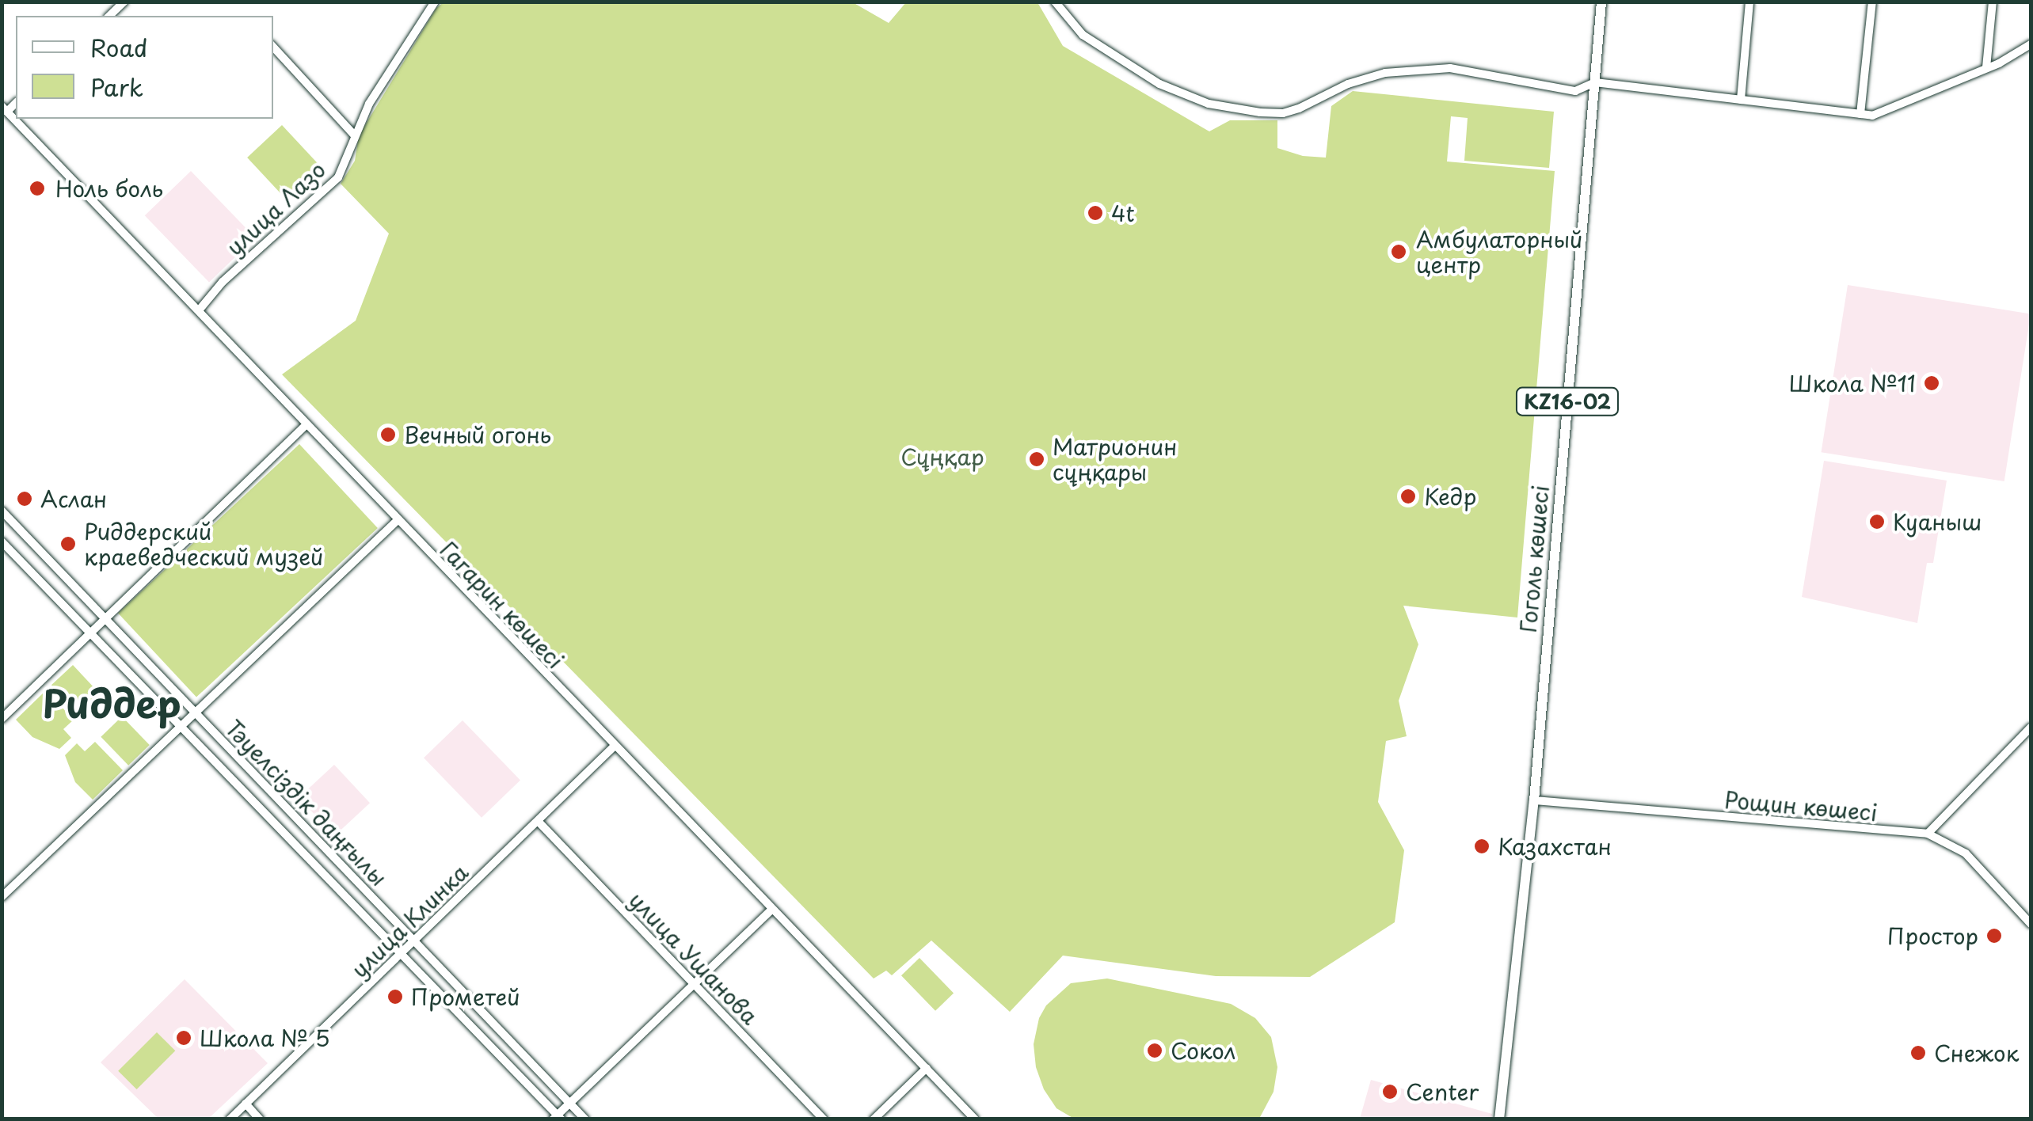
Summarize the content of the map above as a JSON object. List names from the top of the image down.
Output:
{
  "streets": {
    "main road": ["KZ16-02", "Гоголь көшесі"],
    "street": [
      "улица Лазо",
      "Гагарин көшесі",
      "Тәуелсіздік даңғылы",
      "Рощин көшесі",
      "улица Клинка",
      "улица Ушанова"
    ]
  },
  "crossings": [
    ["улица Лазо", "Гагарин көшесі"],
    ["Гоголь көшесі", "Рощин көшесі"],
    ["Гагарин көшесі", "улица Клинка"],
    ["Тәуелсіздік даңғылы", "улица Клинка"],
    ["улица Клинка", "улица Ушанова"]
  ],
  "districts": ["Риддер"],
  "parks": ["Сұңқар"],
  "places": [
    "Ноль боль",
    "4t",
    "Амбулаторный центр",
    "Школа №11",
    "Вечный огонь",
    "Матрионин сұңқары",
    "Кедр",
    "Аслан",
    "Куаныш",
    "Риддерский краеведческий музей",
    "Казахстан",
    "Простор",
    "Прометей",
    "Школа № 5",
    "Сокол",
    "Снежок",
    "Center"
  ],
  "legend": ["Road", "Park"]
}
